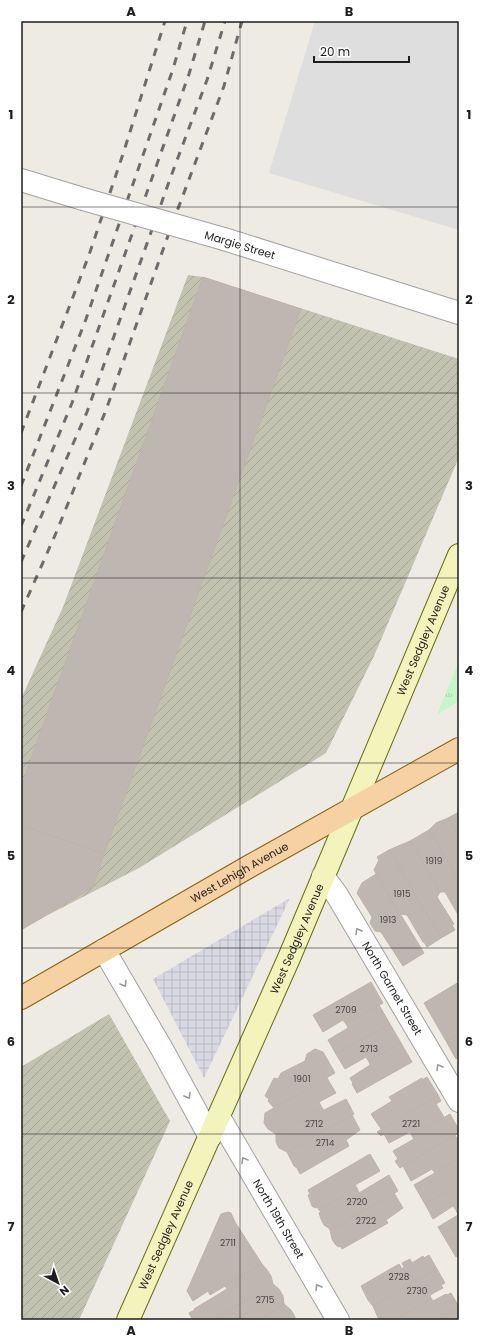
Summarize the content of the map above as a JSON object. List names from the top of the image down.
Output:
{
  "streets": {
    "main road": ["West Lehigh Avenue"],
    "street": [
      "Margie Street",
      "West Sedgley Avenue",
      "North Garnet Street",
      "North 19th Street"
    ]
  },
  "crossings": [
    ["West Sedgley Avenue", "West Lehigh Avenue"],
    ["West Sedgley Avenue", "North Garnet Street"],
    ["West Sedgley Avenue", "North 19th Street"]
  ],
  "one_way": ["North Garnet Street", "North 19th Street"],
  "house_numbers": [
    "1919",
    "1915",
    "1913",
    "2709",
    "2713",
    "1901",
    "2712",
    "2721",
    "2714",
    "2720",
    "2722",
    "2711",
    "2728",
    "2730",
    "2715"
  ],
  "scale_bar": "20 m",
  "north": "bottom right",
  "grid": {
    "columns": ["A", "B"],
    "rows": [
      "1",
      "2",
      "3",
      "4",
      "5",
      "6",
      "7"
    ]
  }
}
